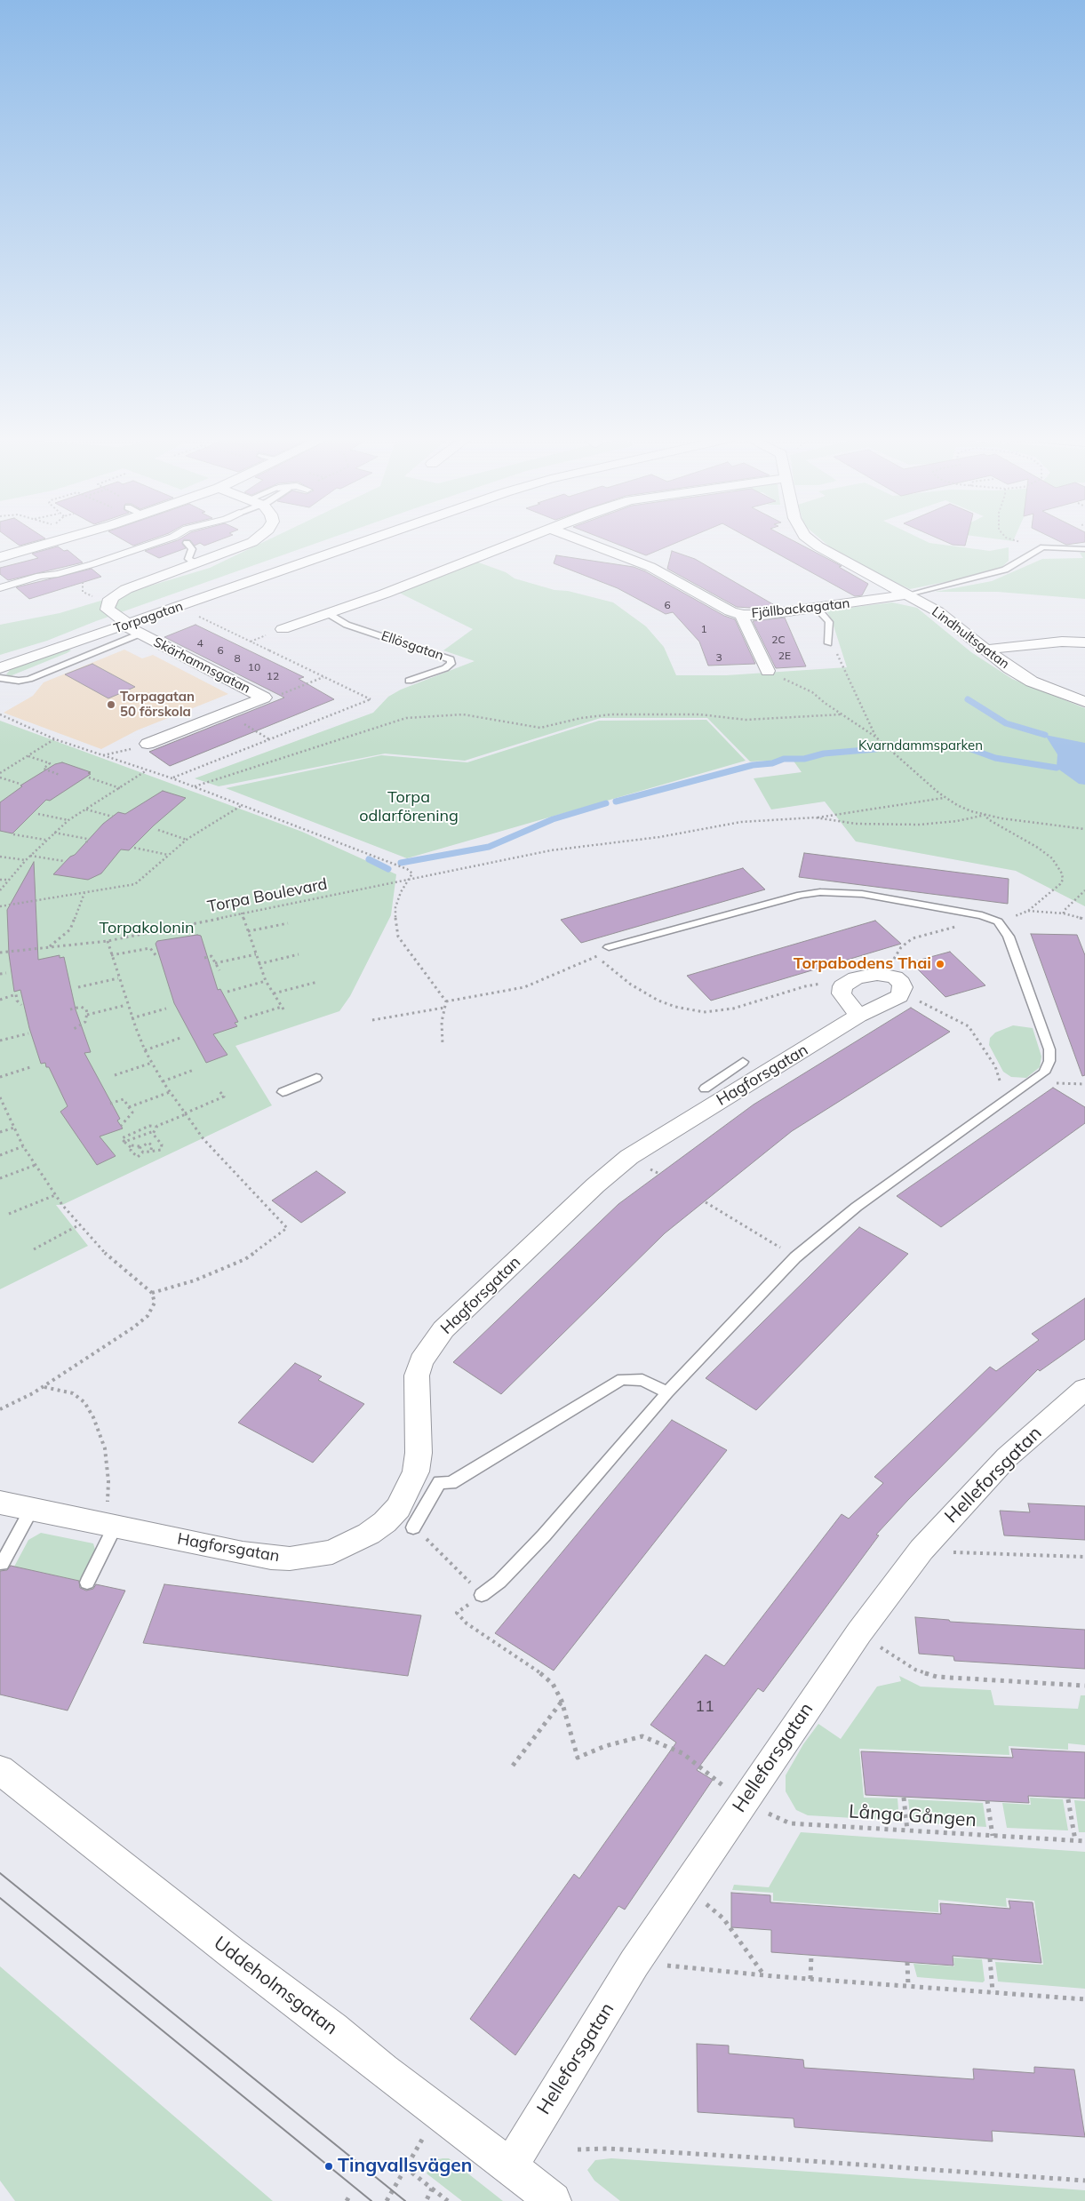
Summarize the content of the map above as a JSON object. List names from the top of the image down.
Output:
{
  "streets": {
    "street": [
      "Fjällbackagatan",
      "Torpagatan",
      "Lindhultsgatan",
      "Skärhamnsgatan",
      "Hagforsgatan",
      "Helleforsgatan",
      "Uddeholmsgatan"
    ],
    "lane": ["Ellösgatan"],
    "path": ["Torpa Boulevard", "Långa Gången"]
  },
  "crossings": [
    ["Fjällbackagatan", "Lindhultsgatan"],
    ["Torpagatan", "Skärhamnsgatan"],
    ["Helleforsgatan", "Långa Gången"],
    ["Helleforsgatan", "Uddeholmsgatan"]
  ],
  "parks": ["Kvarndammsparken", "Torpa odlarförening", "Torpakolonin"],
  "places": ["Torpagatan 50 förskola", "Torpabodens Thai", "Tingvallsvägen"],
  "house_numbers": [
    "6",
    "1",
    "2C",
    "4",
    "6",
    "2E",
    "3",
    "8",
    "10",
    "12",
    "11"
  ]
}
